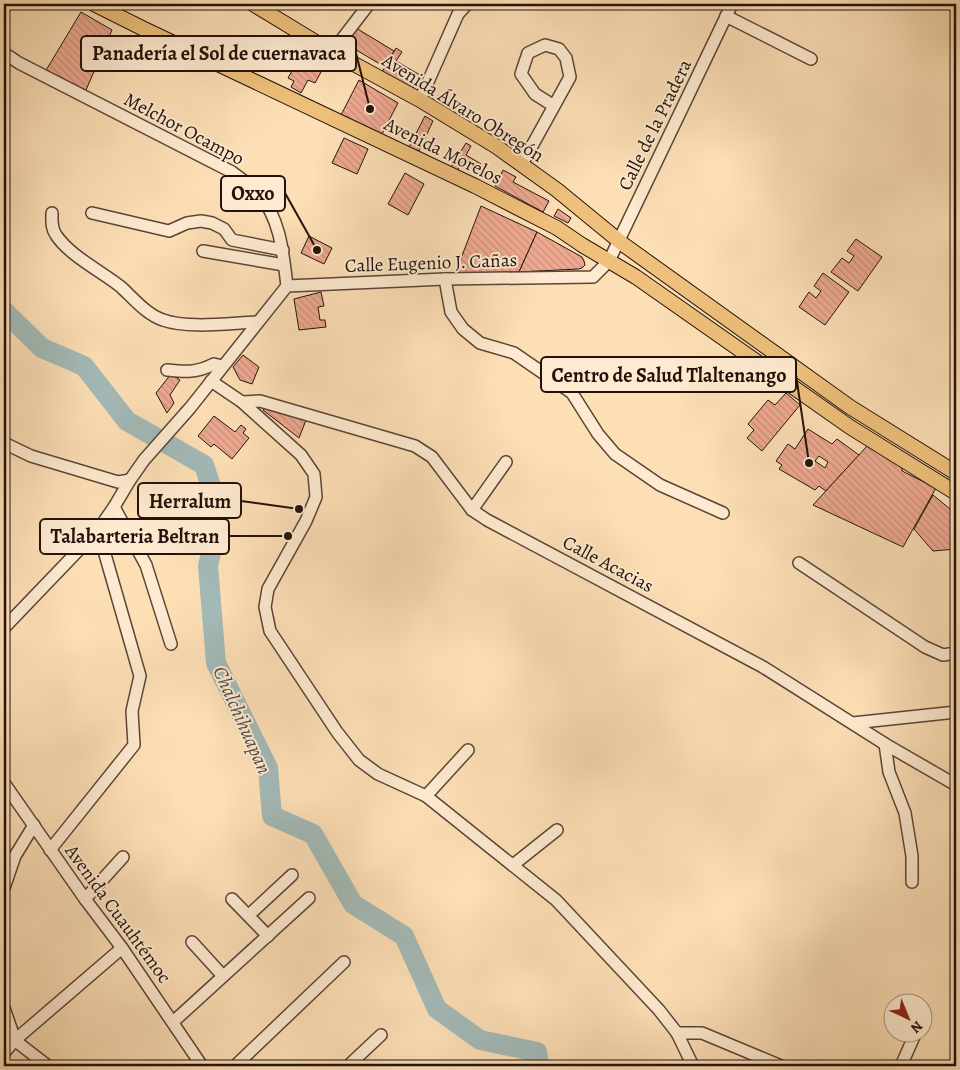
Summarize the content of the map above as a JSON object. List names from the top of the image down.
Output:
{
  "streets": {
    "main road": ["Avenida Álvaro Obregón", "Avenida Morelos"],
    "street": [
      "Calle de la Pradera",
      "Melchor Ocampo",
      "Calle Eugenio J. Cañas",
      "Calle Acacias",
      "Avenida Cuauhtémoc"
    ]
  },
  "crossings": [
    ["Avenida Álvaro Obregón", "Calle de la Pradera"],
    ["Calle de la Pradera", "Avenida Morelos"],
    ["Calle de la Pradera", "Calle Eugenio J. Cañas"],
    ["Melchor Ocampo", "Calle Eugenio J. Cañas"],
    ["Avenida Morelos", "Calle Eugenio J. Cañas"]
  ],
  "water": ["Chalchihuapan"],
  "places": [
    "Panadería el Sol de cuernavaca",
    "Oxxo",
    "Centro de Salud Tlaltenango",
    "Herralum",
    "Talabarteria Beltran"
  ],
  "north": "bottom right"
}
